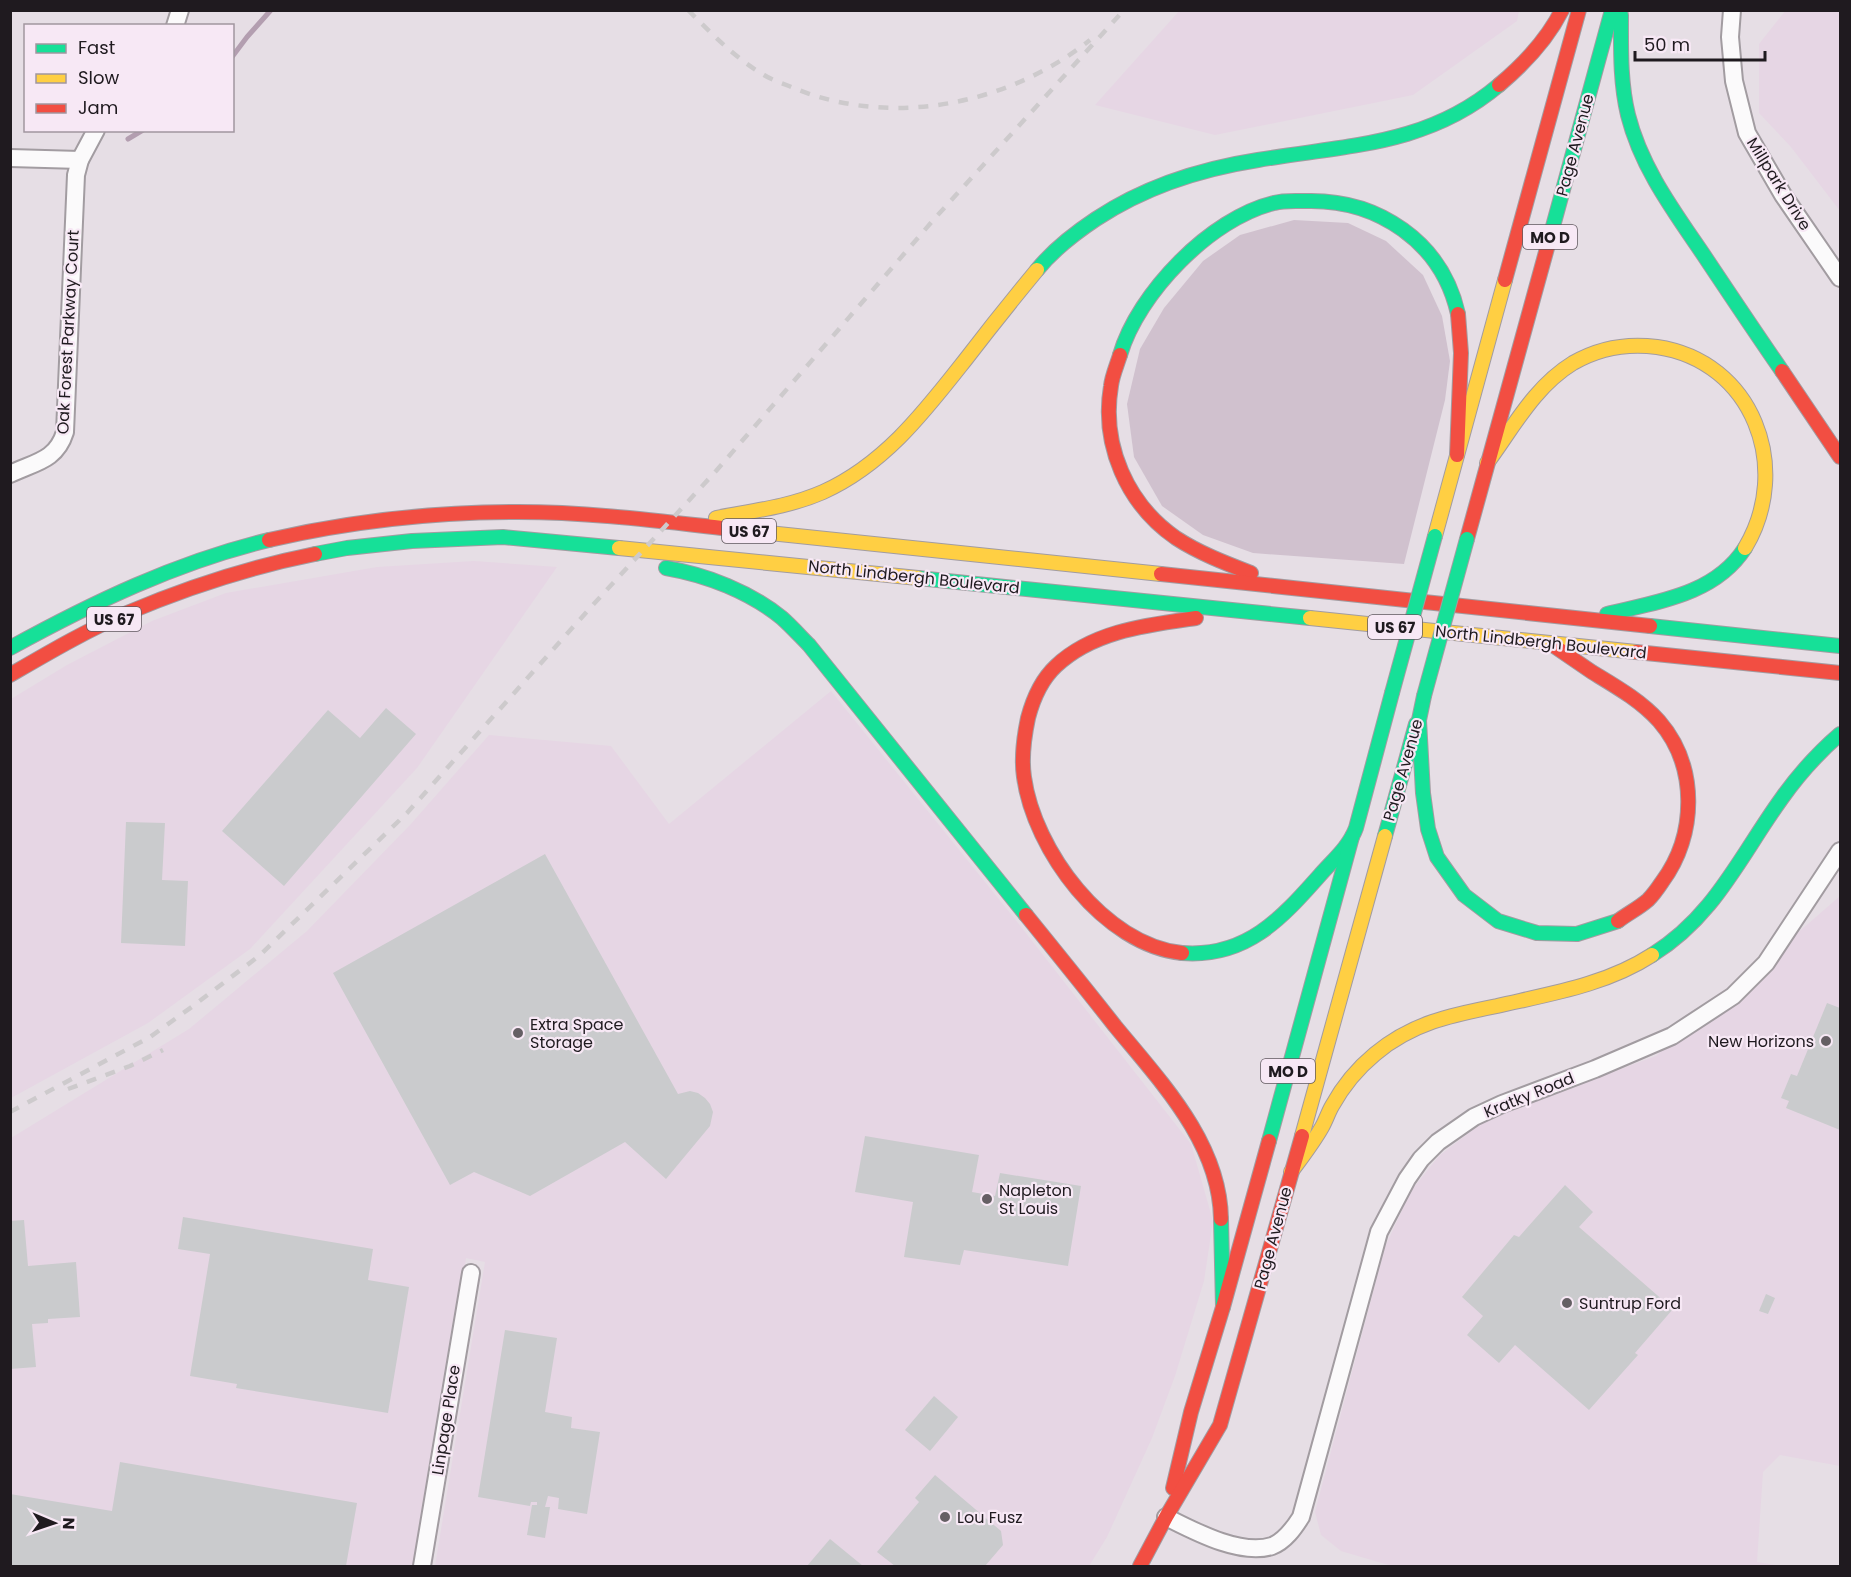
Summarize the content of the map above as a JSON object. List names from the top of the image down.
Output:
{
  "streets": {
    "main road": [
      "Page Avenue",
      "MO D",
      "US 67",
      "North Lindbergh Boulevard"
    ],
    "street": [
      "Millpark Drive",
      "Oak Forest Parkway Court",
      "Kratky Road",
      "Linpage Place"
    ]
  },
  "crossings": [
    ["Page Avenue", "Kratky Road"]
  ],
  "places": [
    "Extra Space Storage",
    "New Horizons",
    "Napleton St Louis",
    "Suntrup Ford",
    "Lou Fusz"
  ],
  "legend": ["Fast", "Slow", "Jam"],
  "scale_bar": "50 m",
  "north": "right"
}
